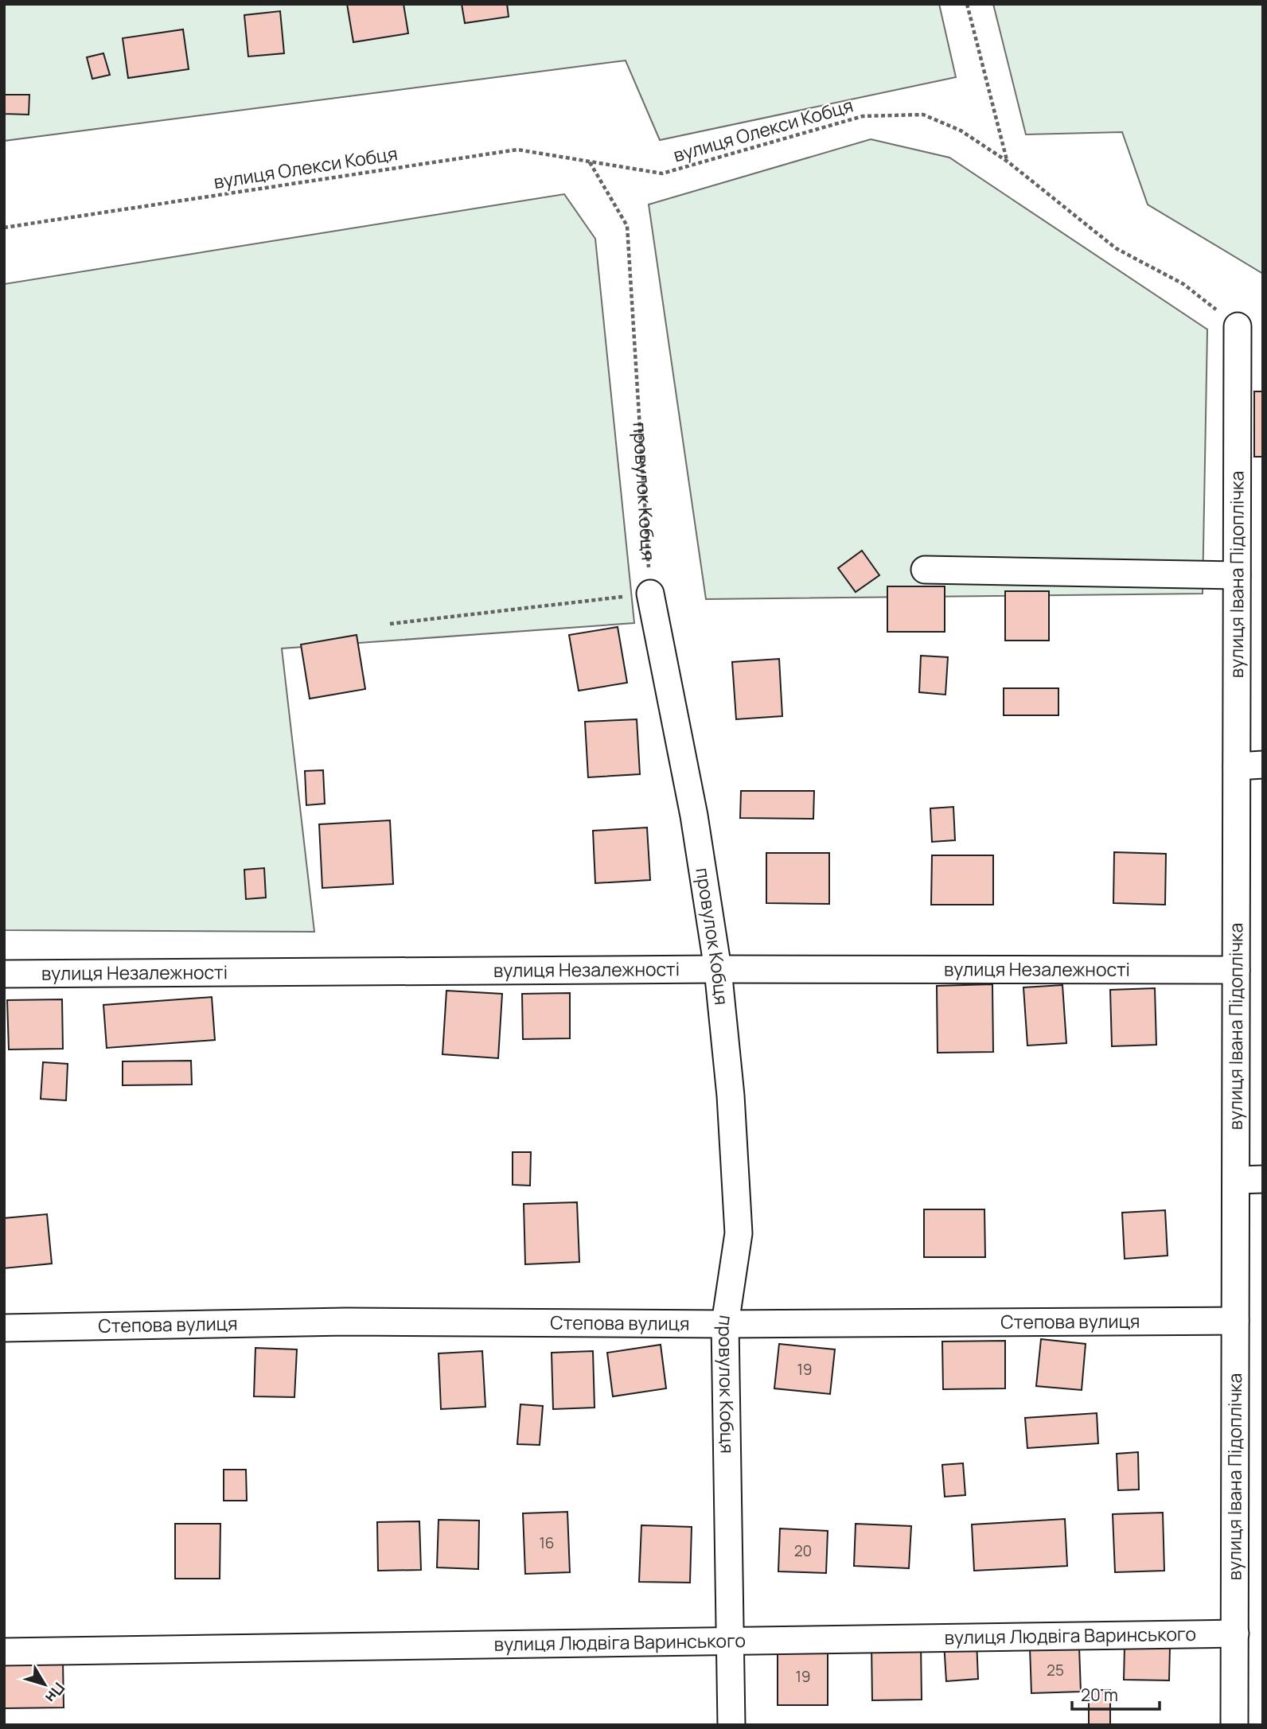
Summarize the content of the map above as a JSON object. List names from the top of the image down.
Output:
{
  "streets": {
    "street": [
      "провулок Кобця",
      "вулиця Івана Підоплічка",
      "вулиця Незалежності",
      "Степова вулиця",
      "вулиця Людвіга Варинського"
    ],
    "path": ["вулиця Олекси Кобця"]
  },
  "crossings": [
    ["вулиця Олекси Кобця", "провулок Кобця"],
    ["вулиця Олекси Кобця", "вулиця Івана Підоплічка"],
    ["провулок Кобця", "вулиця Незалежності"],
    ["провулок Кобця", "Степова вулиця"],
    ["провулок Кобця", "вулиця Людвіга Варинського"],
    ["вулиця Івана Підоплічка", "вулиця Незалежності"],
    ["вулиця Івана Підоплічка", "Степова вулиця"],
    ["вулиця Івана Підоплічка", "вулиця Людвіга Варинського"]
  ],
  "house_numbers": [
    "19",
    "16",
    "20",
    "25",
    "19"
  ],
  "scale_bar": "20 m",
  "north": "bottom right"
}
